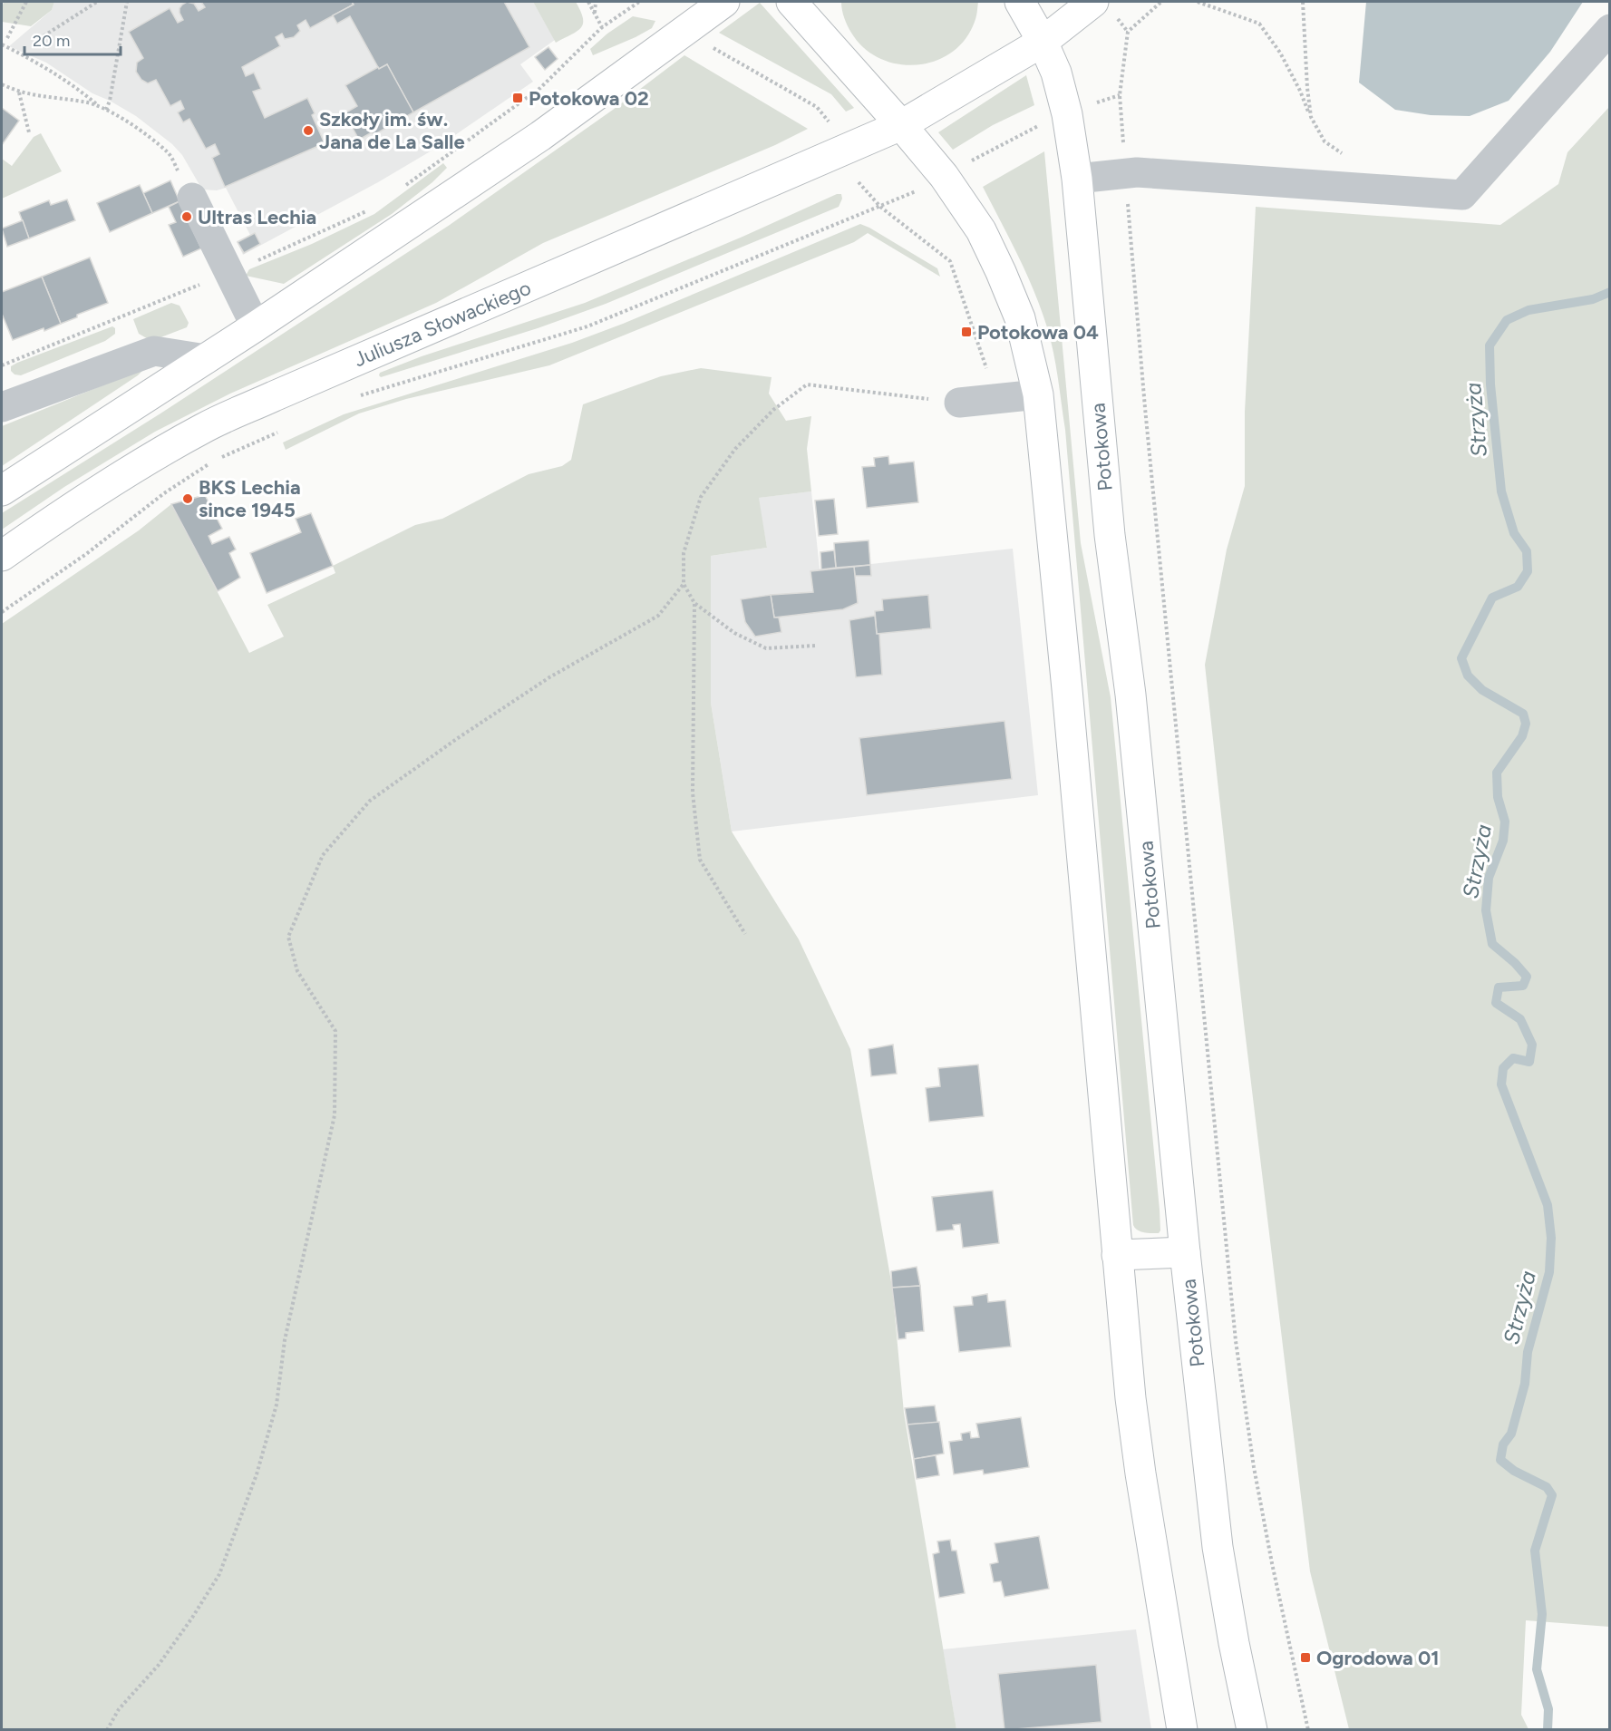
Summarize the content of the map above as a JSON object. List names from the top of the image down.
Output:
{
  "streets": {
    "main road": ["Juliusza Słowackiego", "Potokowa"]
  },
  "crossings": [
    ["Juliusza Słowackiego", "Potokowa"]
  ],
  "water": ["Strzyża"],
  "places": {
    "transit": ["Potokowa 02", "Potokowa 04", "Ogrodowa 01"],
    "other": ["Szkoły im. św. Jana de La Salle", "Ultras Lechia", "BKS Lechia since 1945"]
  },
  "scale_bar": "20 m"
}
